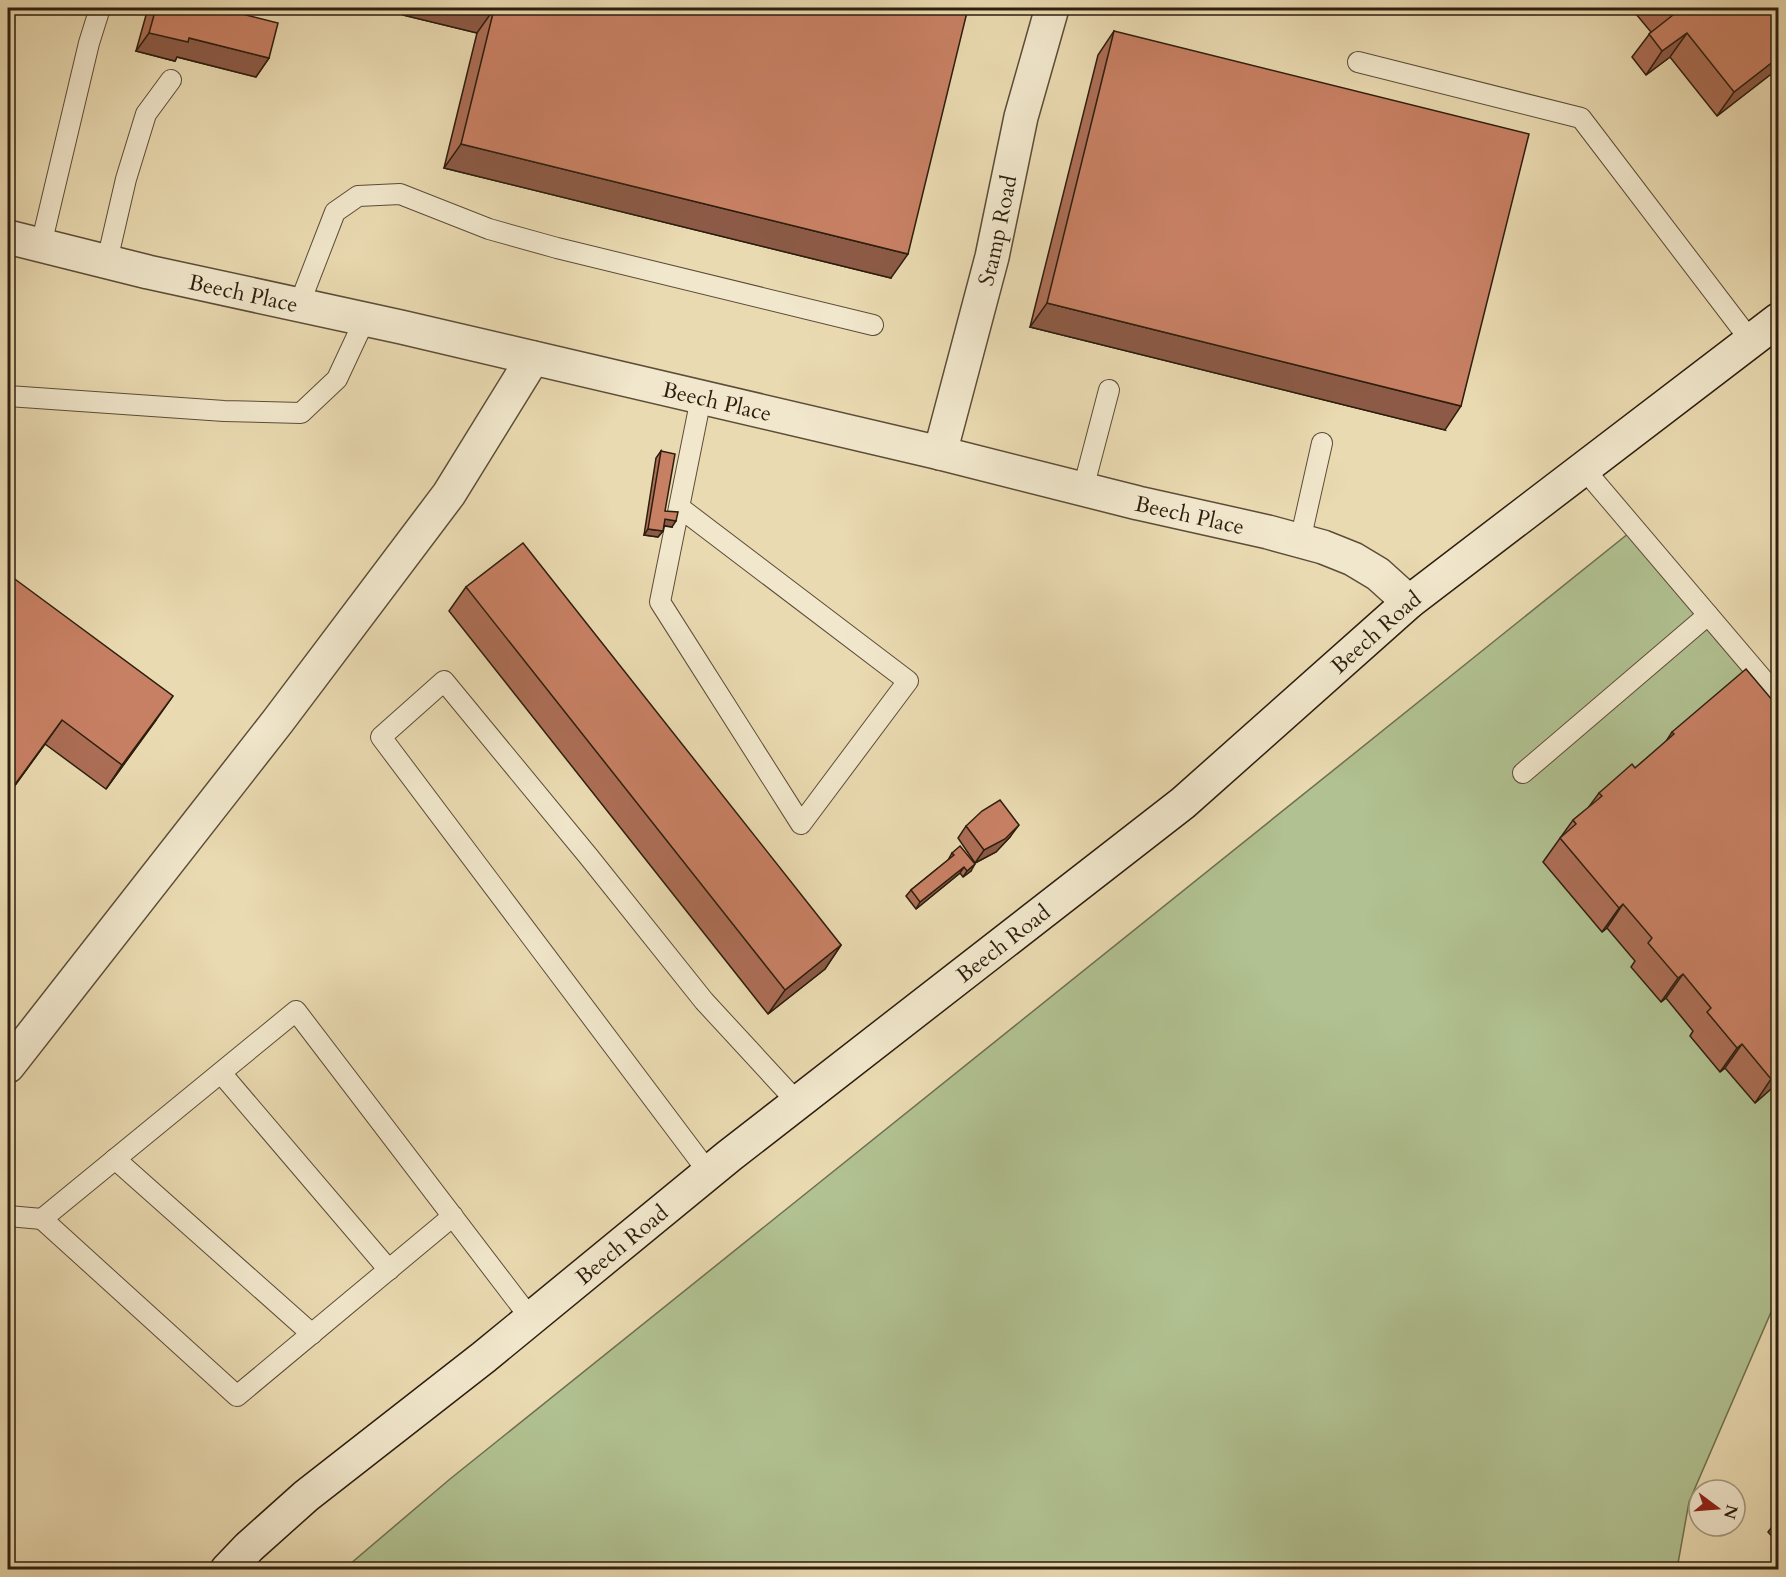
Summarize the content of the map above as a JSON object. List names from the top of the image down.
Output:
{
  "streets": {
    "street": ["Stamp Road", "Beech Place", "Beech Road"]
  },
  "crossings": [
    ["Stamp Road", "Beech Place"],
    ["Beech Place", "Beech Road"]
  ],
  "north": "right"
}
